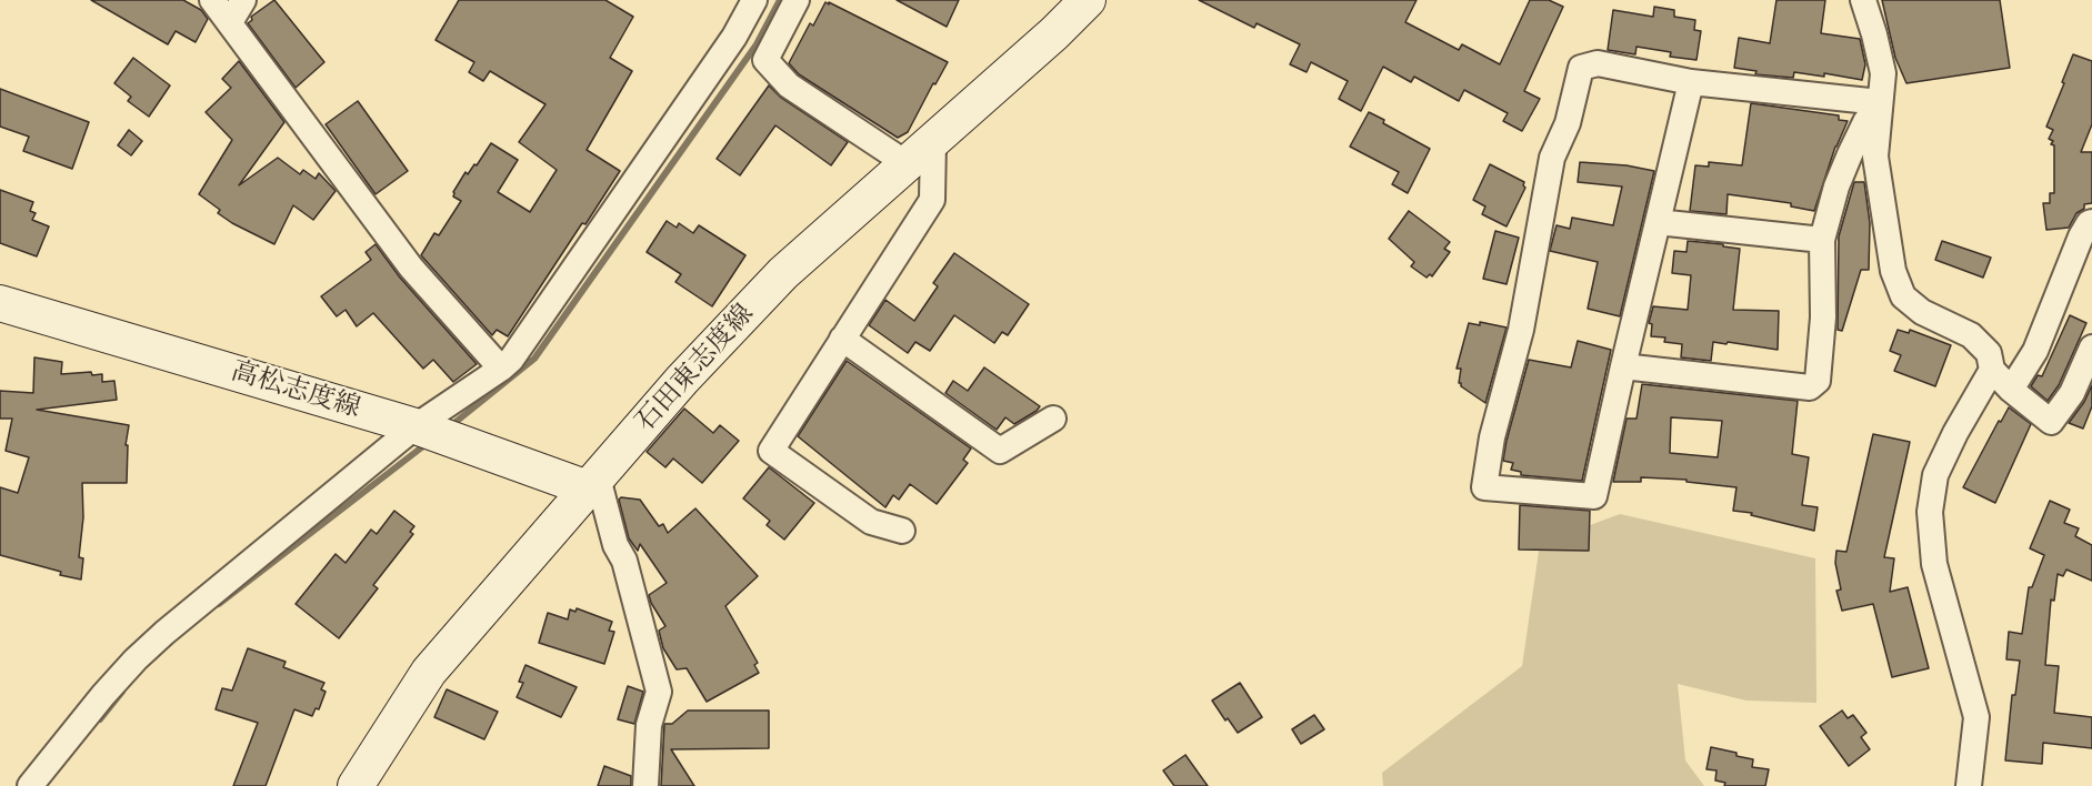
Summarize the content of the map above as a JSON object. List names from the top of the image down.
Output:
{
  "streets": {
    "main road": ["石田東志度線", "高松志度線"]
  },
  "crossings": [
    ["石田東志度線", "高松志度線"]
  ]
}
